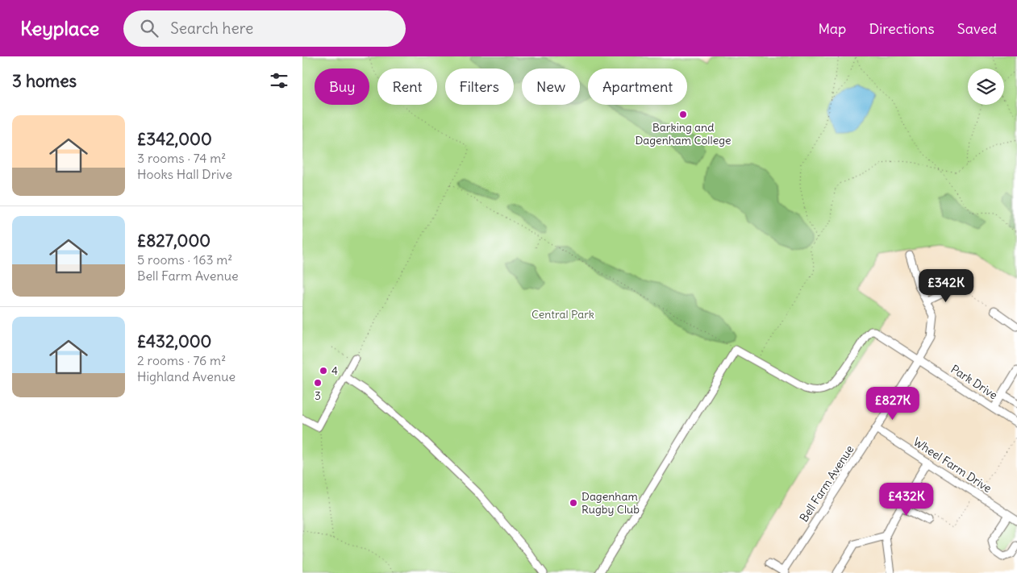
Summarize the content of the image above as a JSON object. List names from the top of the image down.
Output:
{
  "streets": {
    "street": ["Park Drive", "Wheel Farm Drive", "Bell Farm Avenue"]
  },
  "crossings": [
    ["Park Drive", "Bell Farm Avenue"],
    ["Wheel Farm Drive", "Bell Farm Avenue"]
  ],
  "parks": ["Central Park"],
  "places": [
    "Barking and Dagenham College",
    "4",
    "3",
    "Dagenham Rugby Club"
  ],
  "page": {
    "header": "Keyplace",
    "search": "Search here",
    "nav": ["Map", "Directions", "Saved"],
    "heading": "3 homes",
    "chip": [
      "Buy",
      "Rent",
      "Filters",
      "New",
      "Apartment"
    ],
    "list": [
      {
        "name": "£342,000",
        "note": "3 rooms · 74 m² · Hooks Hall Drive"
      },
      {
        "name": "£827,000",
        "note": "5 rooms · 163 m² · Bell Farm Avenue"
      },
      {
        "name": "£432,000",
        "note": "2 rooms · 76 m² · Highland Avenue"
      }
    ],
    "price": ["£342K", "£827K", "£432K"]
  }
}
